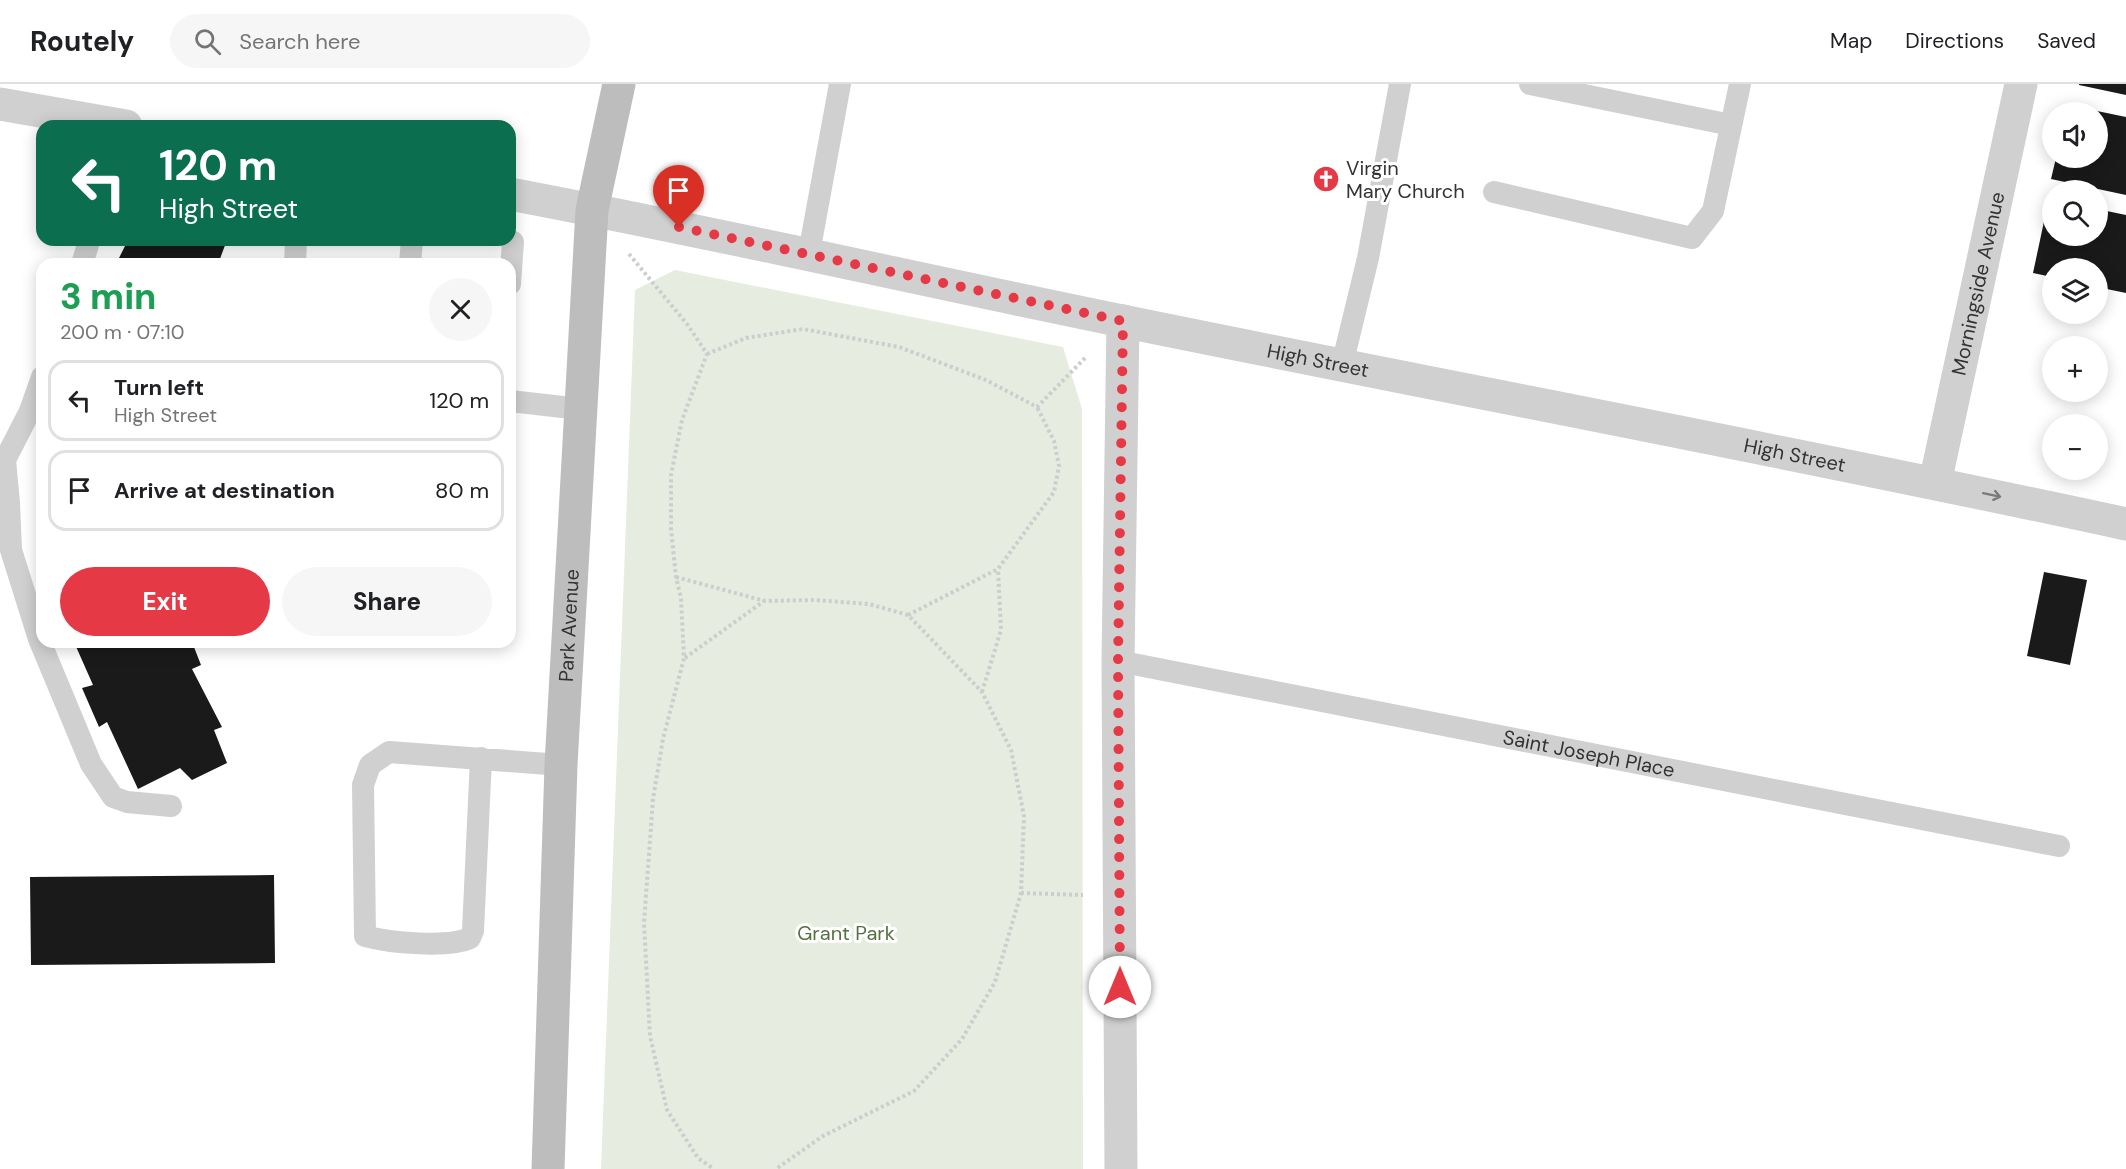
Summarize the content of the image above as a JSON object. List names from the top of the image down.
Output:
{
  "streets": {
    "street": ["Morningside Avenue", "High Street", "Park Avenue"],
    "lane": ["Saint Joseph Place"]
  },
  "crossings": [
    ["Morningside Avenue", "High Street"],
    ["High Street", "Park Avenue"]
  ],
  "parks": ["Grant Park"],
  "places": {
    "church": ["Virgin Mary Church"]
  },
  "page": {
    "header": "Routely",
    "search": "Search here",
    "nav": ["Map", "Directions", "Saved"],
    "map_buttons": ["+", "−"],
    "turn": ["120 m", "High Street"],
    "heading": ["3 min", "200 m · 07:10"],
    "list": [
      {
        "name": "Turn left",
        "note": "High Street",
        "value": "120 m"
      },
      {
        "name": "Arrive at destination",
        "value": "80 m"
      }
    ],
    "buttons": ["Exit", "Share"]
  }
}
